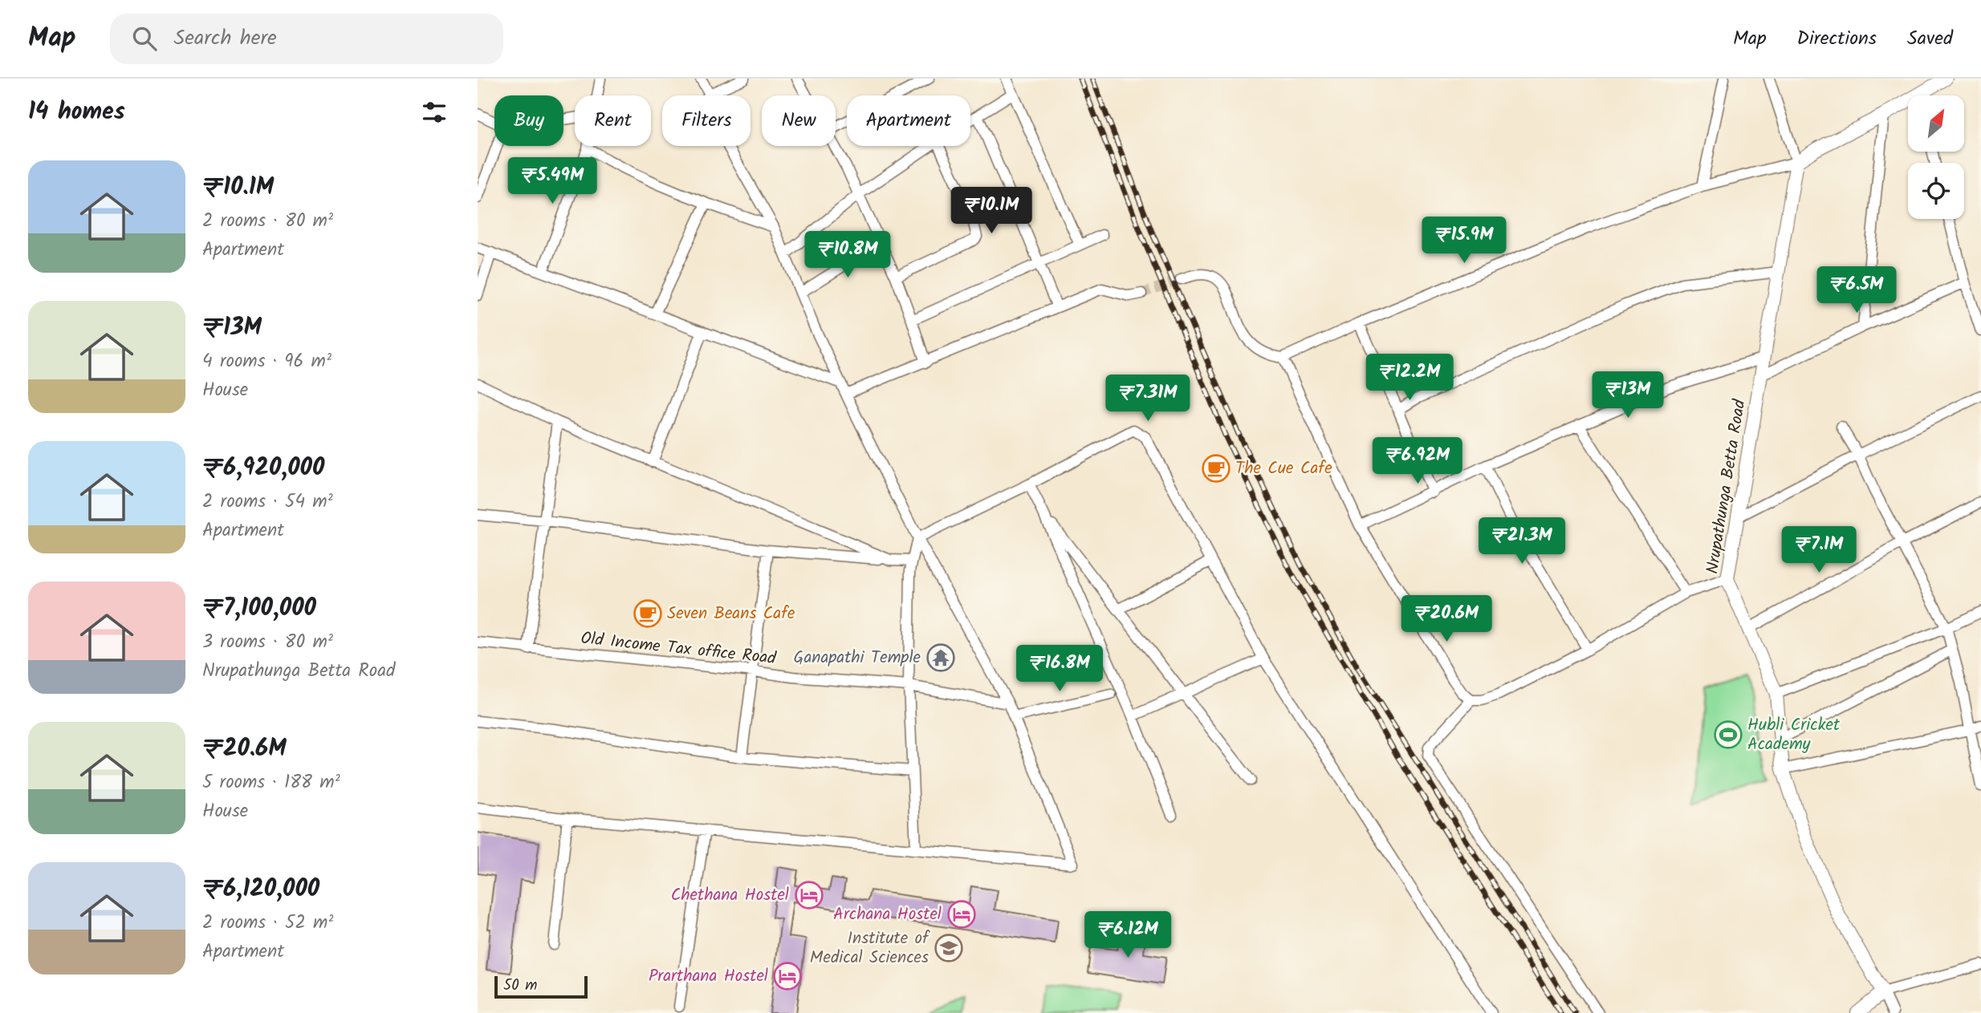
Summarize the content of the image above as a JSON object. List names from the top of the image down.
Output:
{
  "streets": {
    "street": ["Nrupathunga Betta Road", "Old Income Tax office Road"]
  },
  "places": {
    "cafe": ["The Cue Cafe", "Seven Beans Cafe"],
    "temple": ["Ganapathi Temple"],
    "sports": ["Hubli Cricket Academy"],
    "hotel": ["Chethana Hostel", "Archana Hostel", "Prarthana Hostel"],
    "school or university": ["Institute of Medical Sciences"]
  },
  "scale_bar": "50 m",
  "north": "top right",
  "page": {
    "header": "Map",
    "search": "Search here",
    "nav": ["Map", "Directions", "Saved"],
    "heading": "14 homes",
    "chip": [
      "Buy",
      "Rent",
      "Filters",
      "New",
      "Apartment"
    ],
    "list": [
      {
        "name": "₹10.1M",
        "note": "2 rooms · 80 m² · Apartment"
      },
      {
        "name": "₹13M",
        "note": "4 rooms · 96 m² · House"
      },
      {
        "name": "₹6,920,000",
        "note": "2 rooms · 54 m² · Apartment"
      },
      {
        "name": "₹7,100,000",
        "note": "3 rooms · 80 m² · Nrupathunga Betta Road"
      },
      {
        "name": "₹20.6M",
        "note": "5 rooms · 188 m² · House"
      },
      {
        "name": "₹6,120,000",
        "note": "2 rooms · 52 m² · Apartment"
      }
    ],
    "price": [
      "₹5.49M",
      "₹10.1M",
      "₹15.9M",
      "₹10.8M",
      "₹6.5M",
      "₹12.2M",
      "₹13M",
      "₹7.31M",
      "₹6.92M",
      "₹21.3M",
      "₹7.1M",
      "₹20.6M",
      "₹16.8M",
      "₹6.12M"
    ],
    "scale": "50 m"
  }
}
